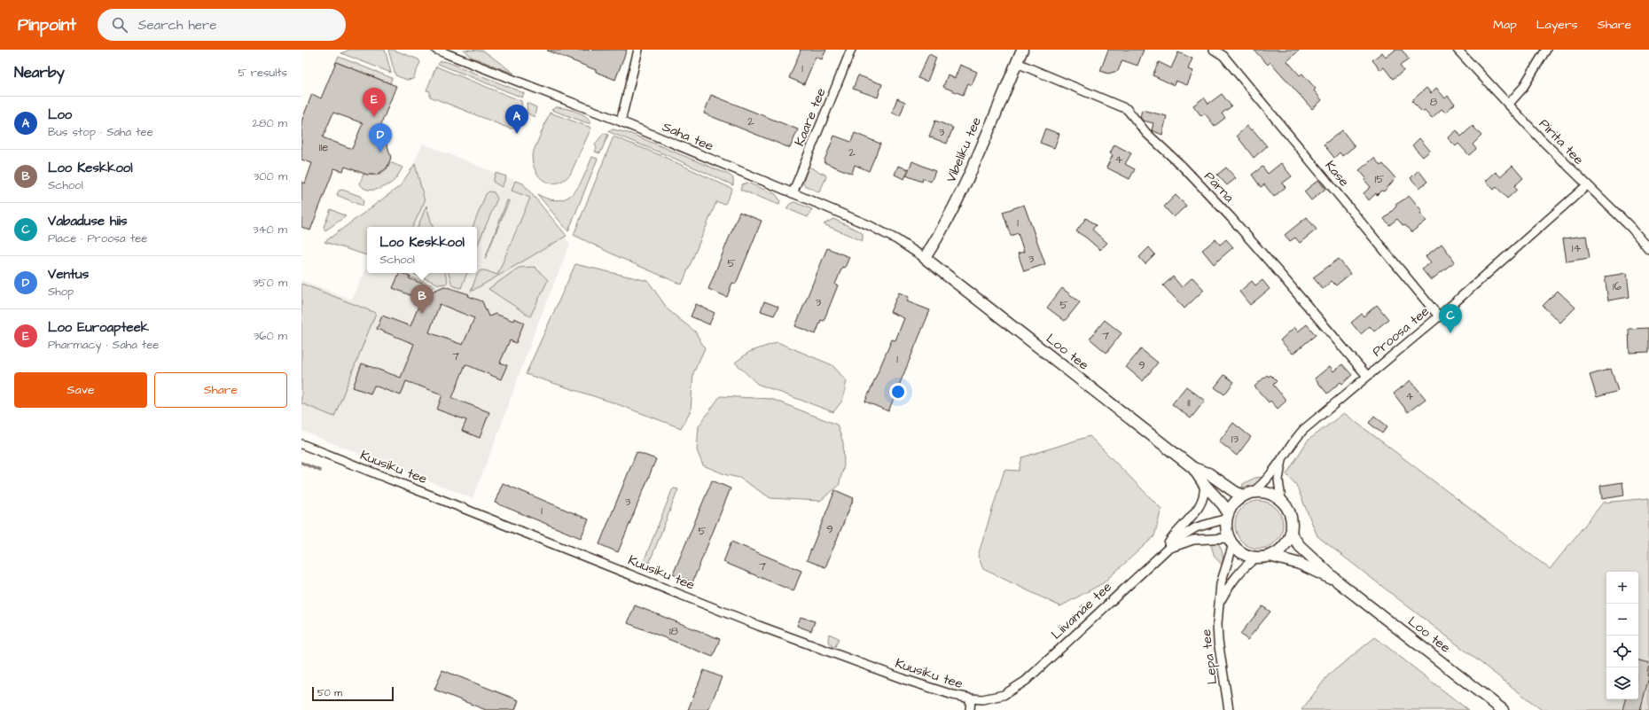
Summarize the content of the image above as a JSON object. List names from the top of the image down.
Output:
{
  "streets": {
    "street": [
      "Kaare tee",
      "Saha tee",
      "Pirita tee",
      "Vibeliku tee",
      "Kase",
      "Pärna",
      "Proosa tee",
      "Loo tee",
      "Kuusiku tee",
      "Liivamäe tee",
      "Lepa tee"
    ]
  },
  "crossings": [
    ["Kaare tee", "Saha tee"],
    ["Saha tee", "Vibeliku tee"],
    ["Saha tee", "Loo tee"],
    ["Pirita tee", "Proosa tee"],
    ["Vibeliku tee", "Pärna"],
    ["Vibeliku tee", "Loo tee"],
    ["Kase", "Proosa tee"],
    ["Pärna", "Proosa tee"],
    ["Proosa tee", "Loo tee"],
    ["Proosa tee", "Liivamäe tee"],
    ["Proosa tee", "Lepa tee"],
    ["Loo tee", "Liivamäe tee"],
    ["Loo tee", "Lepa tee"],
    ["Kuusiku tee", "Liivamäe tee"],
    ["Liivamäe tee", "Lepa tee"]
  ],
  "house_numbers": [
    "1",
    "8",
    "2",
    "3",
    "11e",
    "2",
    "4",
    "15",
    "1",
    "14",
    "3",
    "5",
    "16",
    "3",
    "5",
    "7",
    "7",
    "1",
    "9",
    "4",
    "11",
    "13",
    "3",
    "1",
    "9",
    "5",
    "7",
    "18"
  ],
  "scale_bar": "50 m",
  "page": {
    "header": "Pinpoint",
    "search": "Search here",
    "nav": ["Map", "Layers", "Share"],
    "heading": ["Nearby", "5 results"],
    "pins": [
      "E",
      "A",
      "D",
      "B",
      "C"
    ],
    "list": [
      {
        "mark": "A",
        "name": "Loo",
        "note": "Bus stop · Saha tee",
        "value": "280 m"
      },
      {
        "mark": "B",
        "name": "Loo Keskkool",
        "note": "School",
        "value": "300 m"
      },
      {
        "mark": "C",
        "name": "Vabaduse hiis",
        "note": "Place · Proosa tee",
        "value": "340 m"
      },
      {
        "mark": "D",
        "name": "Ventus",
        "note": "Shop",
        "value": "350 m"
      },
      {
        "mark": "E",
        "name": "Loo Euroapteek",
        "note": "Pharmacy · Saha tee",
        "value": "360 m"
      }
    ],
    "popup": ["Loo Keskkool", "School"],
    "buttons": ["Save", "Share"],
    "map_buttons": ["+", "−"],
    "scale": "50 m"
  }
}
